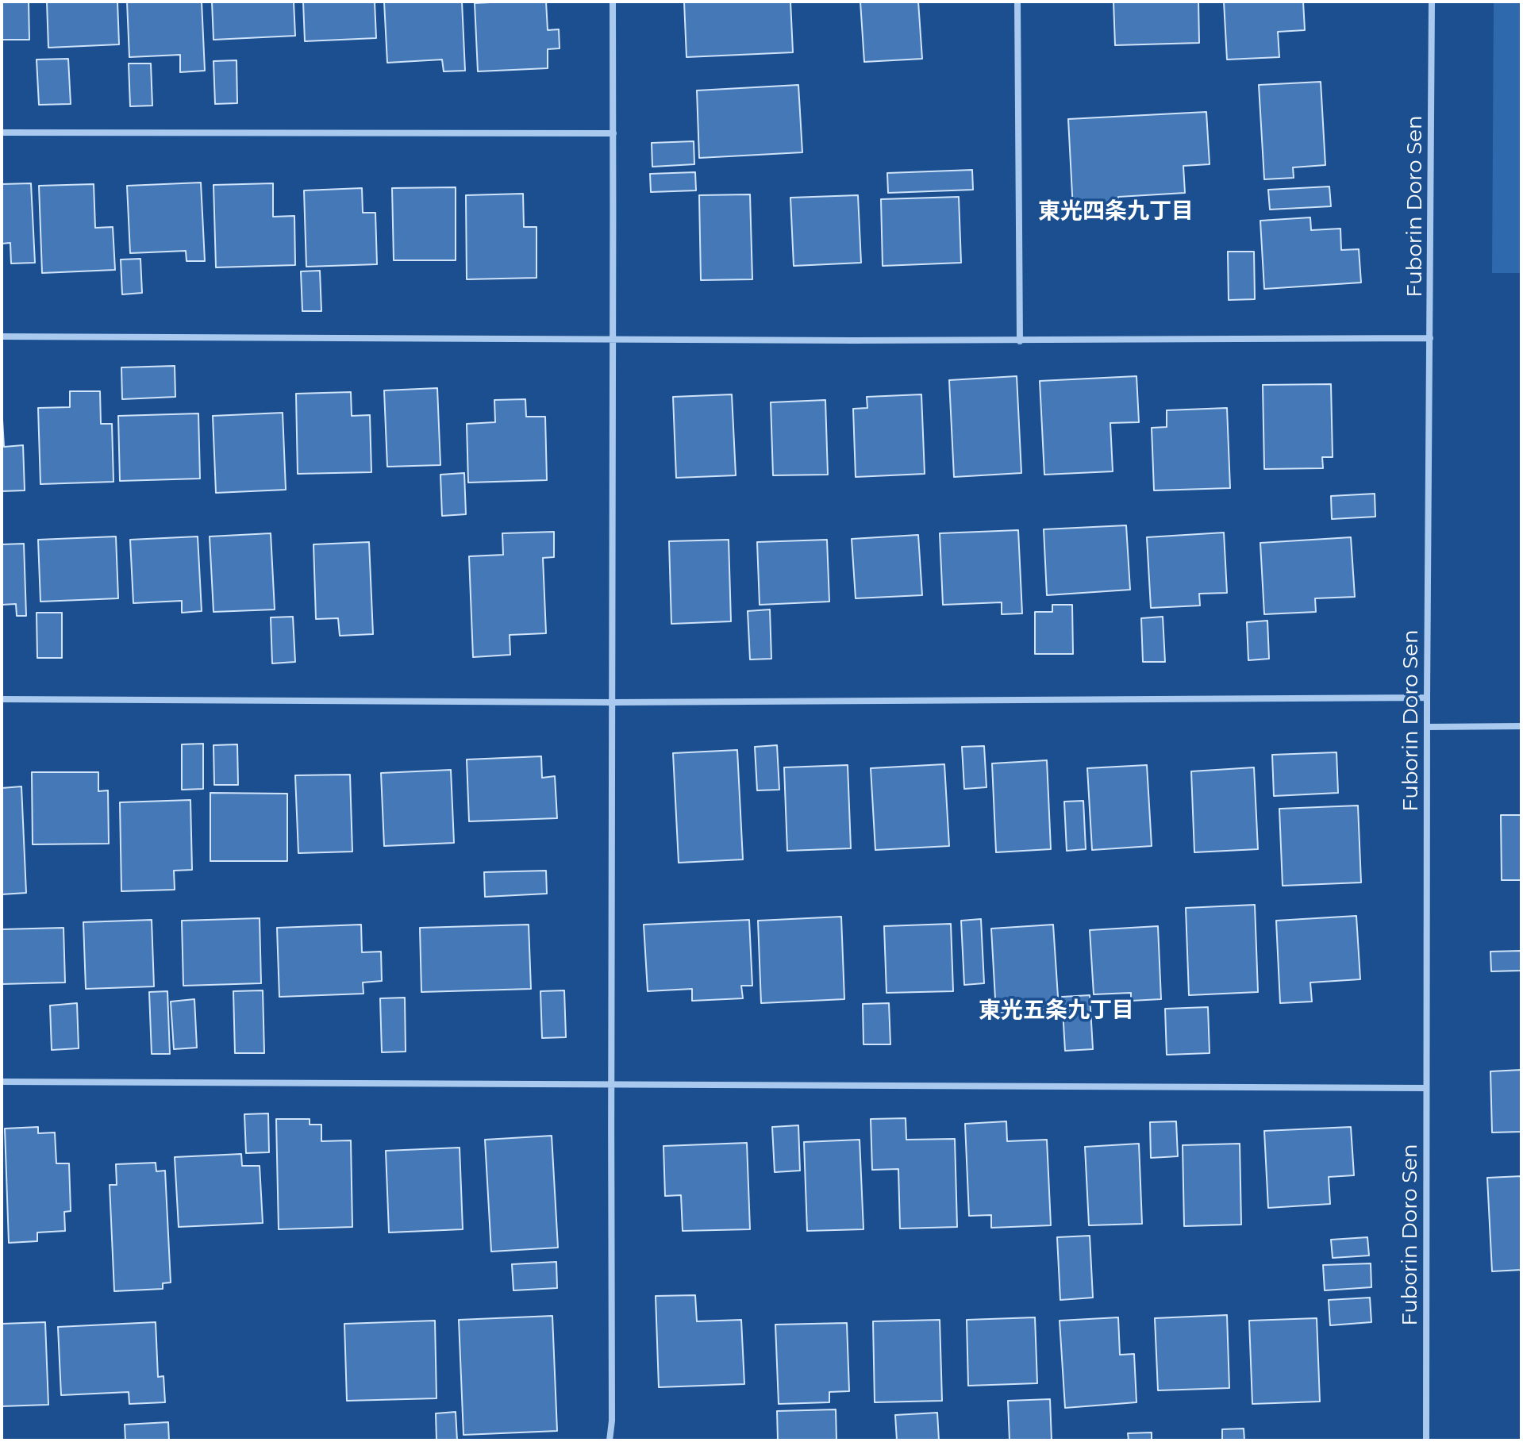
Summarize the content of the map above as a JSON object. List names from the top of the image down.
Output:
{
  "streets": {
    "street": ["Fuborin Doro Sen"]
  },
  "districts": ["東光四条九丁目", "東光五条九丁目"]
}
